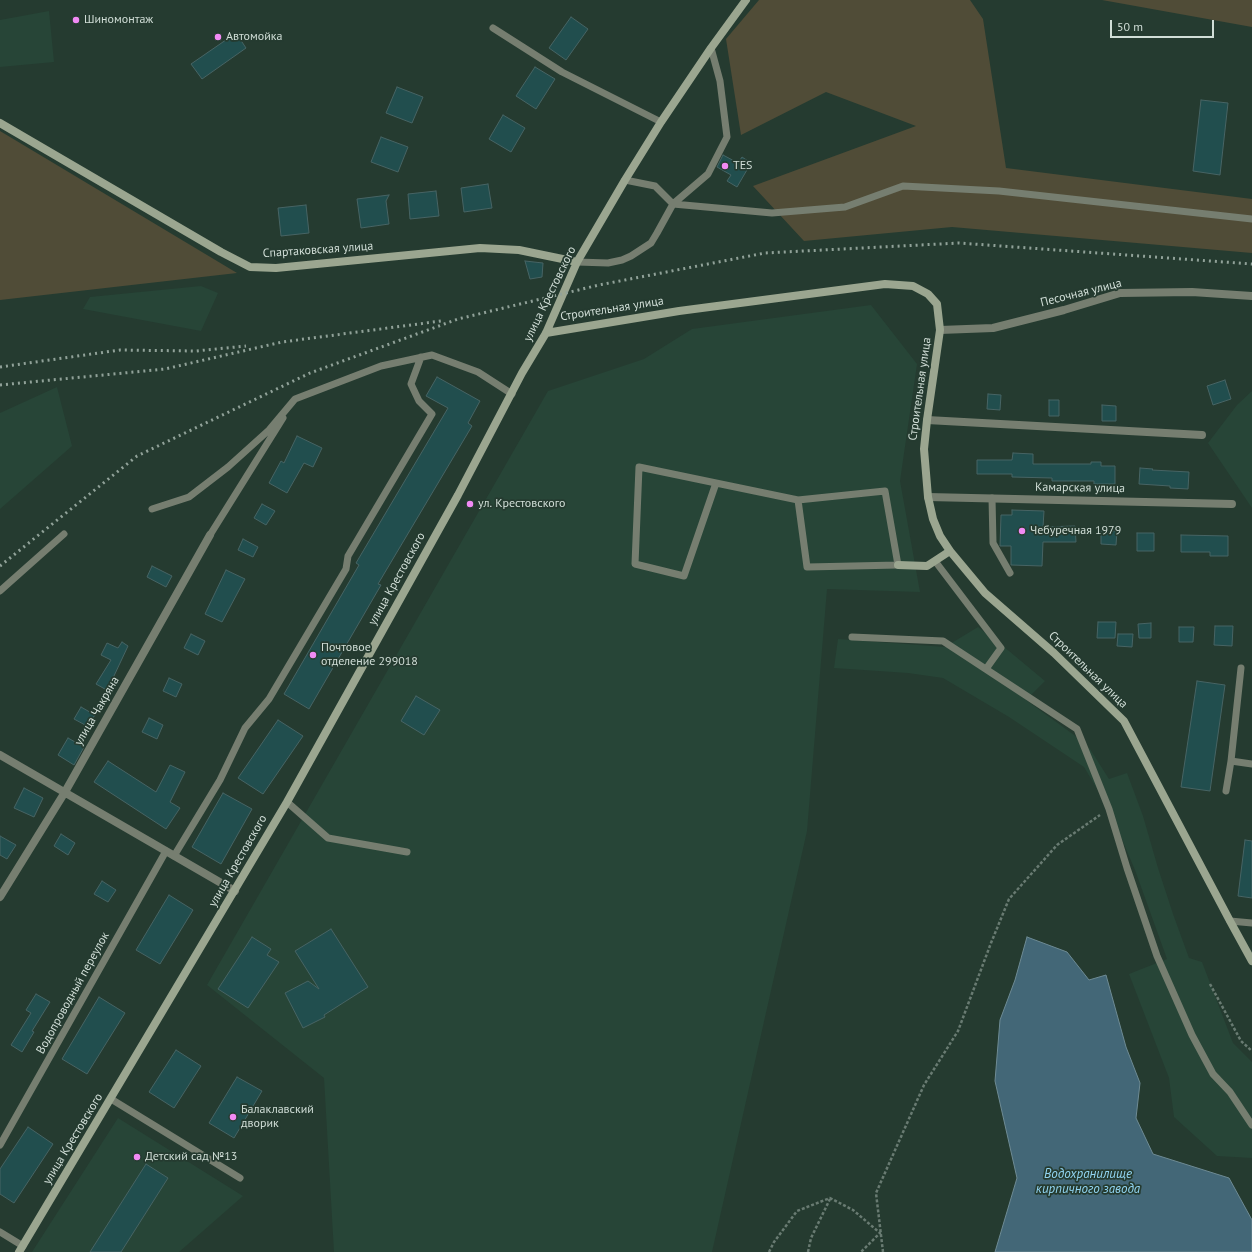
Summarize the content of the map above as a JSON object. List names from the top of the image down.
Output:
{
  "streets": {
    "main road": ["Спартаковская улица", "улица Крестовского", "Строительная улица"],
    "street": ["Песочная улица", "Камарская улица", "улица Чакряна"],
    "lane": ["Водопроводный переулок"]
  },
  "crossings": [
    ["Спартаковская улица", "улица Крестовского"],
    ["Песочная улица", "Строительная улица"],
    ["улица Крестовского", "Строительная улица"],
    ["Строительная улица", "Камарская улица"]
  ],
  "water": ["Водохранилище кирпичного завода"],
  "places": [
    "Шиномонтаж",
    "Автомойка",
    "TES",
    "ул. Крестовского",
    "Чебуречная 1979",
    "Почтовое отделение 299018",
    "Балаклавский дворик",
    "Детский сад №13"
  ],
  "scale_bar": "50 m"
}
